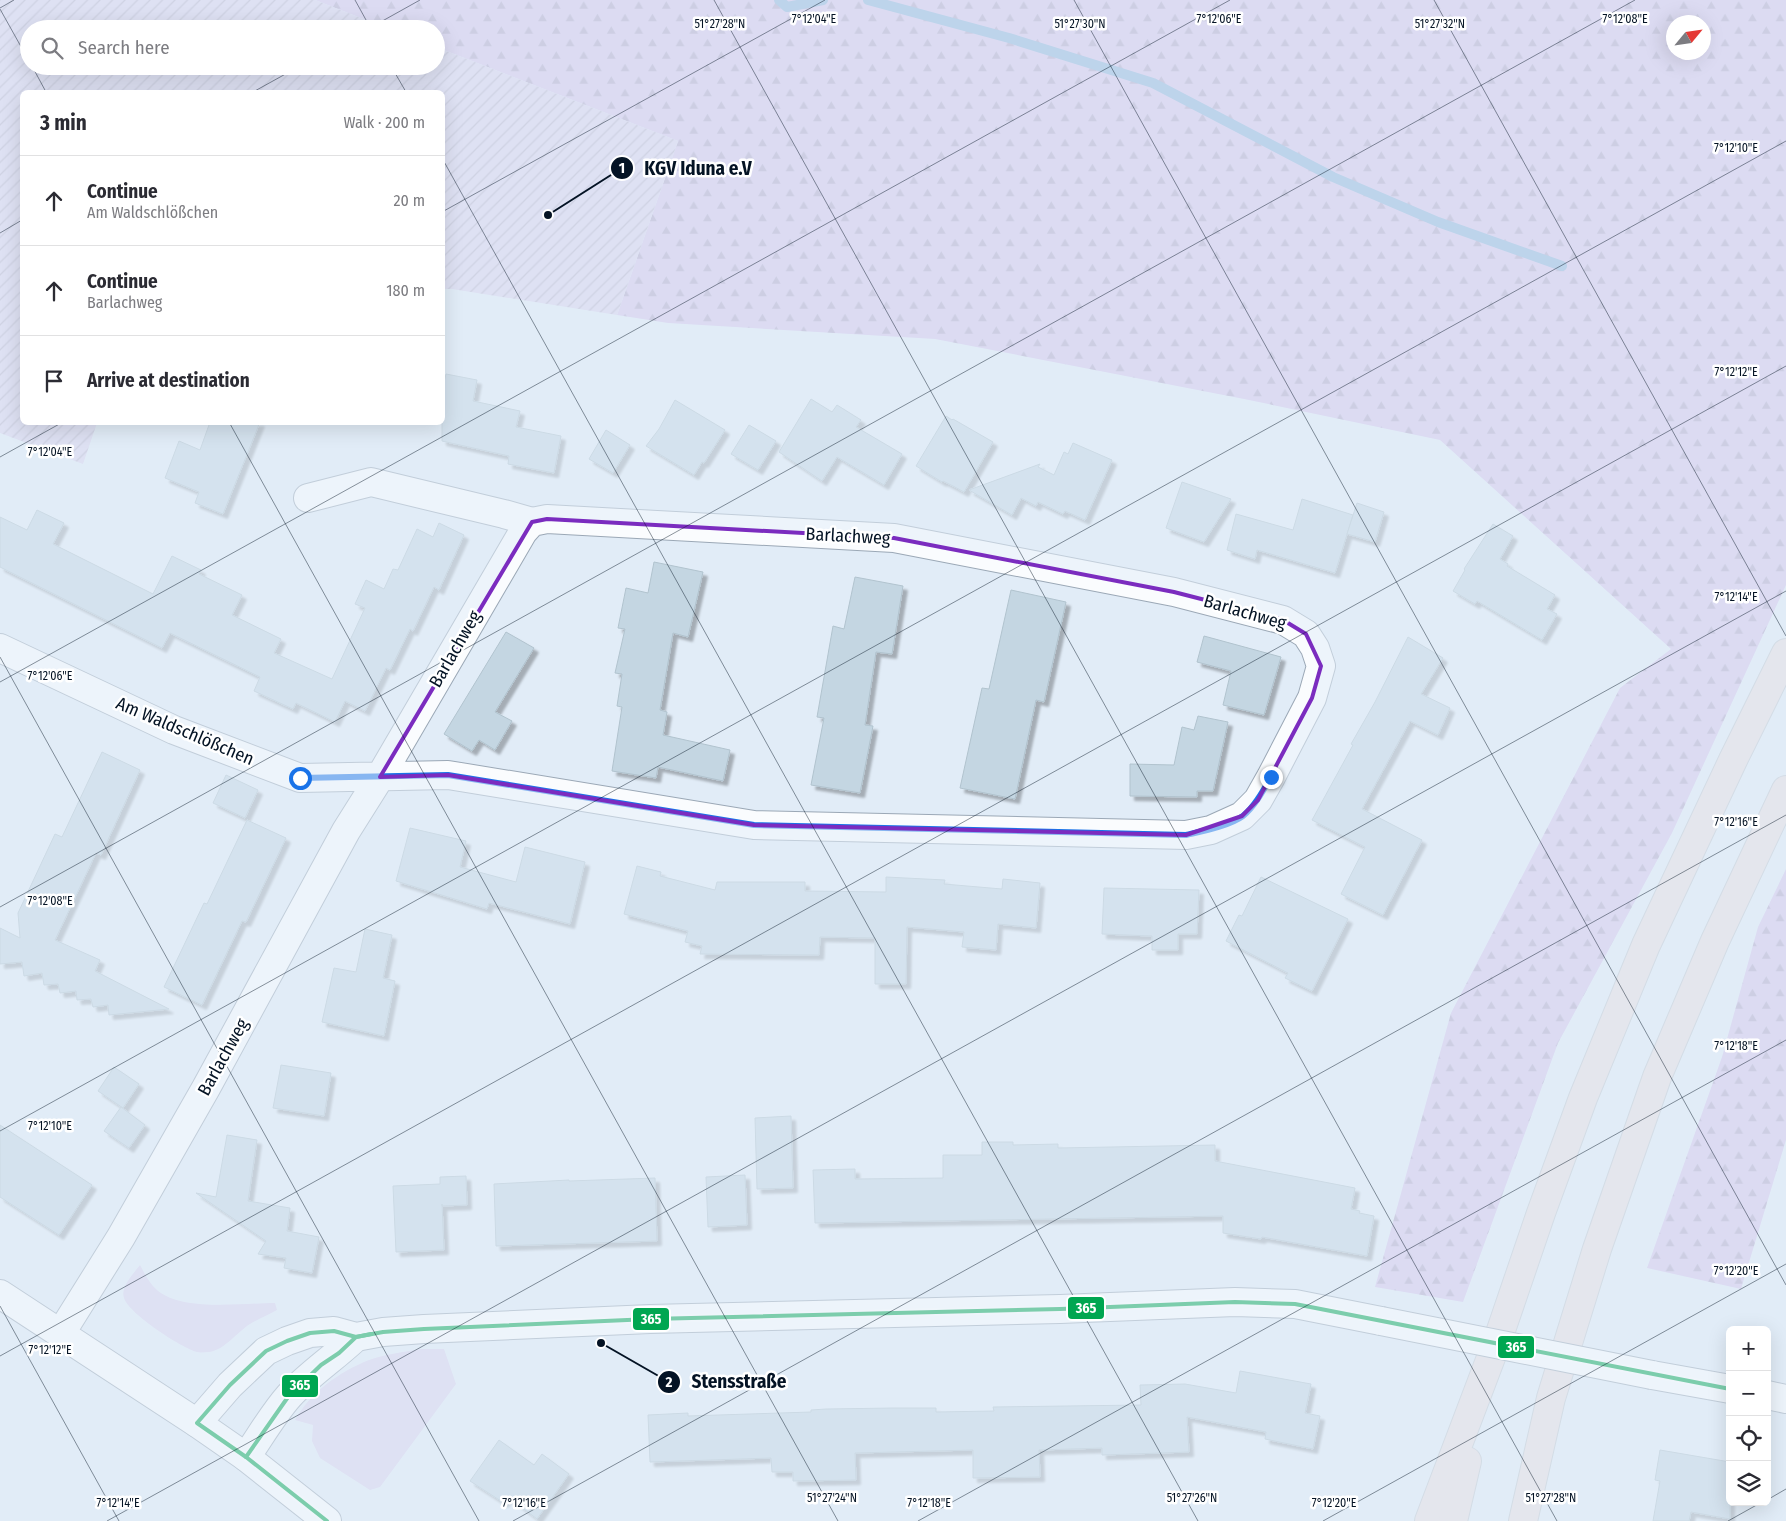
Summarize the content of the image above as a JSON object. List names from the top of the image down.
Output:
{
  "streets": {
    "street": ["Barlachweg", "Am Waldschlößchen"]
  },
  "crossings": [
    ["Barlachweg", "Am Waldschlößchen"]
  ],
  "places": ["KGV Iduna e.V", "Stensstraße"],
  "lines": ["transit line 365"],
  "north": "top right",
  "page": {
    "search": "Search here",
    "heading": ["3 min", "Walk · 200 m"],
    "list": [
      ["Continue", "Am Waldschlößchen", "20 m"],
      ["Continue", "Barlachweg", "180 m"],
      "Arrive at destination"
    ],
    "map_buttons": ["+", "−"]
  },
  "coordinates": [
    "7°12'04\"E",
    "7°12'06\"E",
    "7°12'08\"E",
    "51°27'28\"N",
    "51°27'30\"N",
    "51°27'32\"N",
    "7°12'10\"E",
    "7°12'12\"E",
    "7°12'14\"E",
    "7°12'16\"E",
    "7°12'18\"E",
    "7°12'20\"E",
    "51°27'24\"N",
    "51°27'26\"N"
  ]
}
